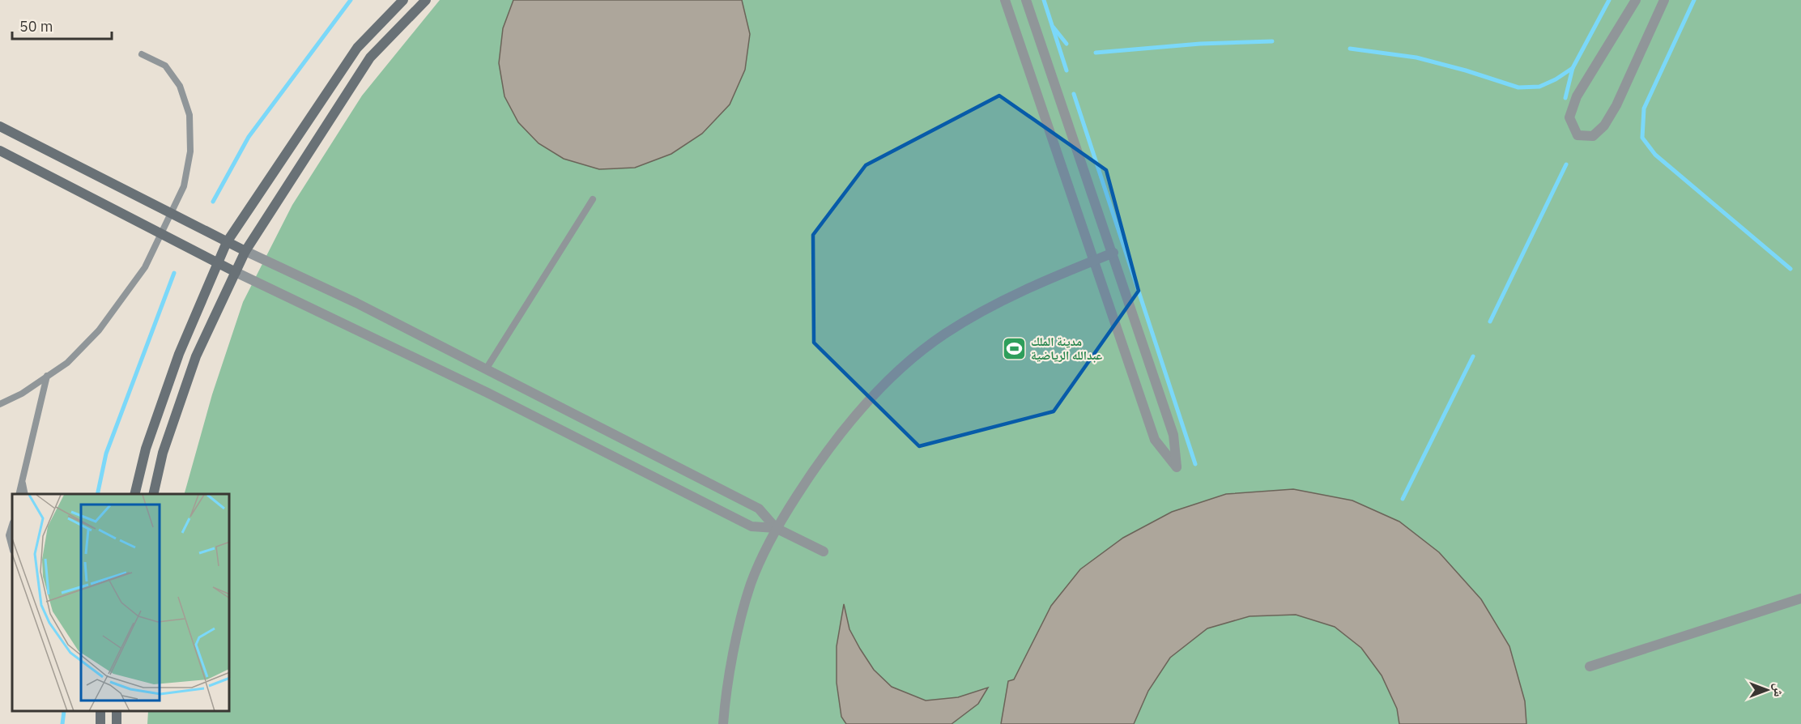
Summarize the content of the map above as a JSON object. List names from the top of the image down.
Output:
{
  "places": {
    "sports": ["مدينة الملك عبدالله الرياضية"]
  },
  "scale_bar": "50 m",
  "north": "right"
}
